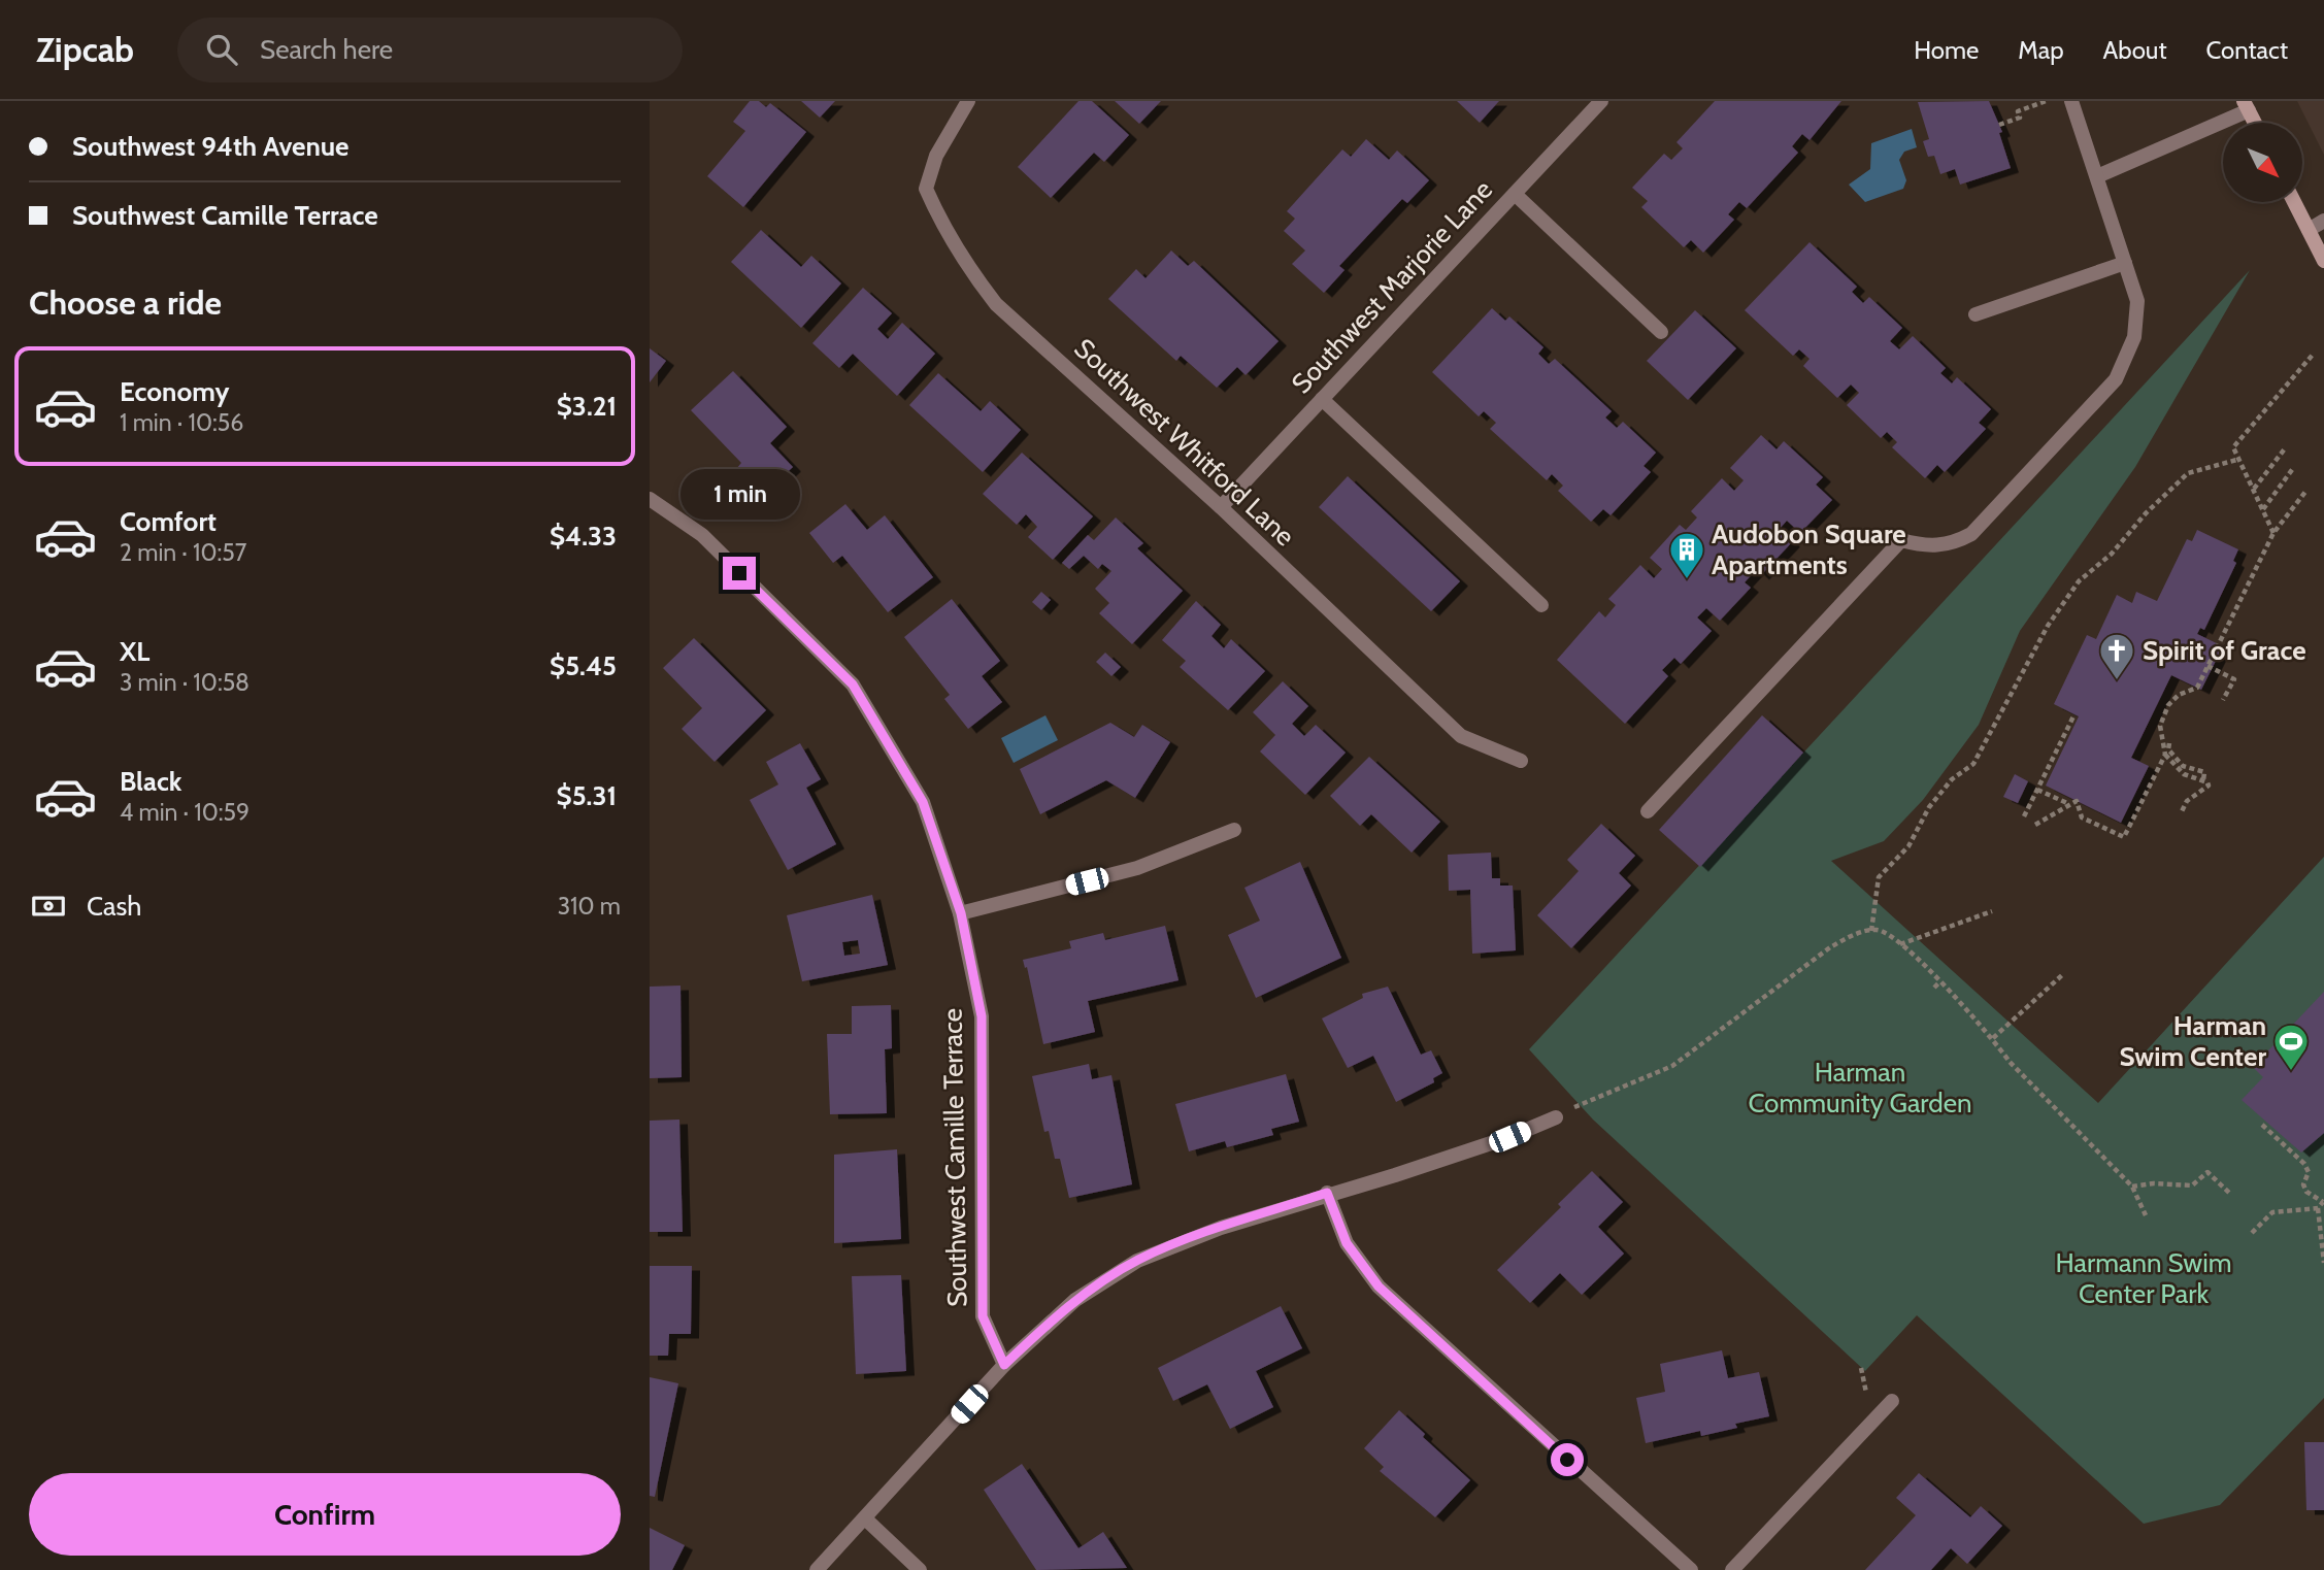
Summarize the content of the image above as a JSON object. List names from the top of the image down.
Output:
{
  "streets": {
    "street": ["Southwest Marjorie Lane", "Southwest Whitford Lane", "Southwest Camille Terrace"]
  },
  "crossings": [
    ["Southwest Marjorie Lane", "Southwest Whitford Lane"]
  ],
  "parks": ["Harman Community Garden", "Harmann Swim Center Park"],
  "places": {
    "building": ["Audobon Square Apartments"],
    "church": ["Spirit of Grace"],
    "sports": ["Harman Swim Center"]
  },
  "north": "bottom right",
  "page": {
    "header": "Zipcab",
    "search": "Search here",
    "nav": [
      "Home",
      "Map",
      "About",
      "Contact"
    ],
    "banner": ["Southwest 94th Avenue", "Southwest Camille Terrace"],
    "heading": "Choose a ride",
    "list": [
      {
        "name": "Economy",
        "note": "1 min · 10:56",
        "value": "$3.21"
      },
      {
        "name": "Comfort",
        "note": "2 min · 10:57",
        "value": "$4.33"
      },
      {
        "name": "XL",
        "note": "3 min · 10:58",
        "value": "$5.45"
      },
      {
        "name": "Black",
        "note": "4 min · 10:59",
        "value": "$5.31"
      }
    ],
    "bubble": "1 min",
    "pay": ["Cash", "310 m"],
    "buttons": "Confirm"
  }
}
